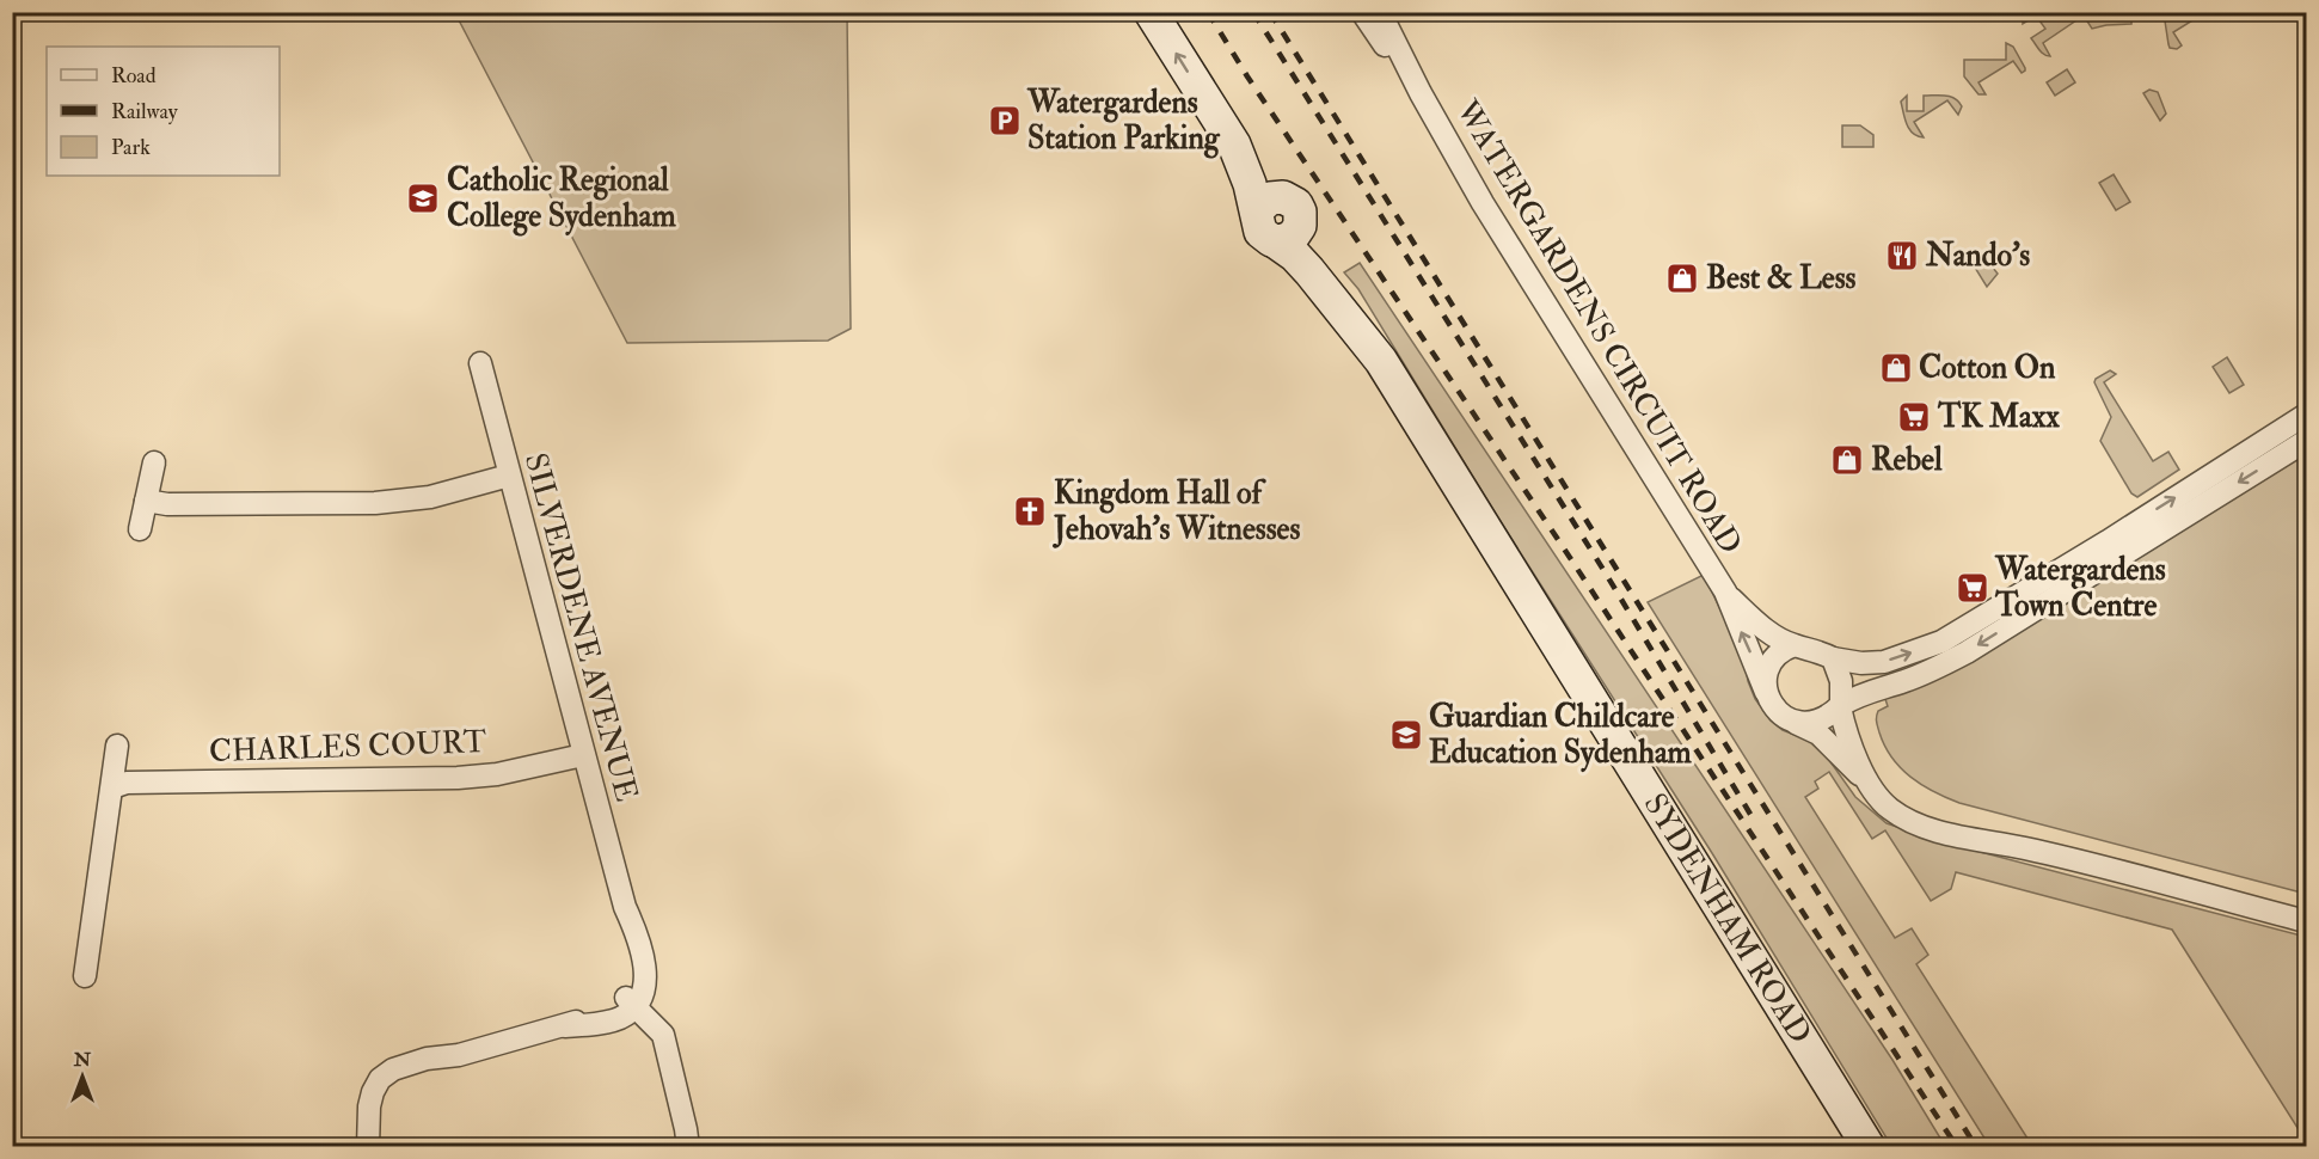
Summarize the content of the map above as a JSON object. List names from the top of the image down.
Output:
{
  "streets": {
    "street": [
      "WATERGARDENS CIRCUIT ROAD",
      "SILVERDENE AVENUE",
      "CHARLES COURT",
      "SYDENHAM ROAD"
    ]
  },
  "crossings": [
    ["SILVERDENE AVENUE", "CHARLES COURT"]
  ],
  "places": {
    "parking": ["Watergardens Station Parking"],
    "school or university": ["Catholic Regional College Sydenham", "Guardian Childcare Education Sydenham"],
    "restaurant": ["Nando's"],
    "shop": ["Best & Less", "Cotton On", "Rebel"],
    "supermarket": ["TK Maxx", "Watergardens Town Centre"],
    "church": ["Kingdom Hall of Jehovah's Witnesses"]
  },
  "legend": ["Road", "Railway", "Park"],
  "north": "top"
}
